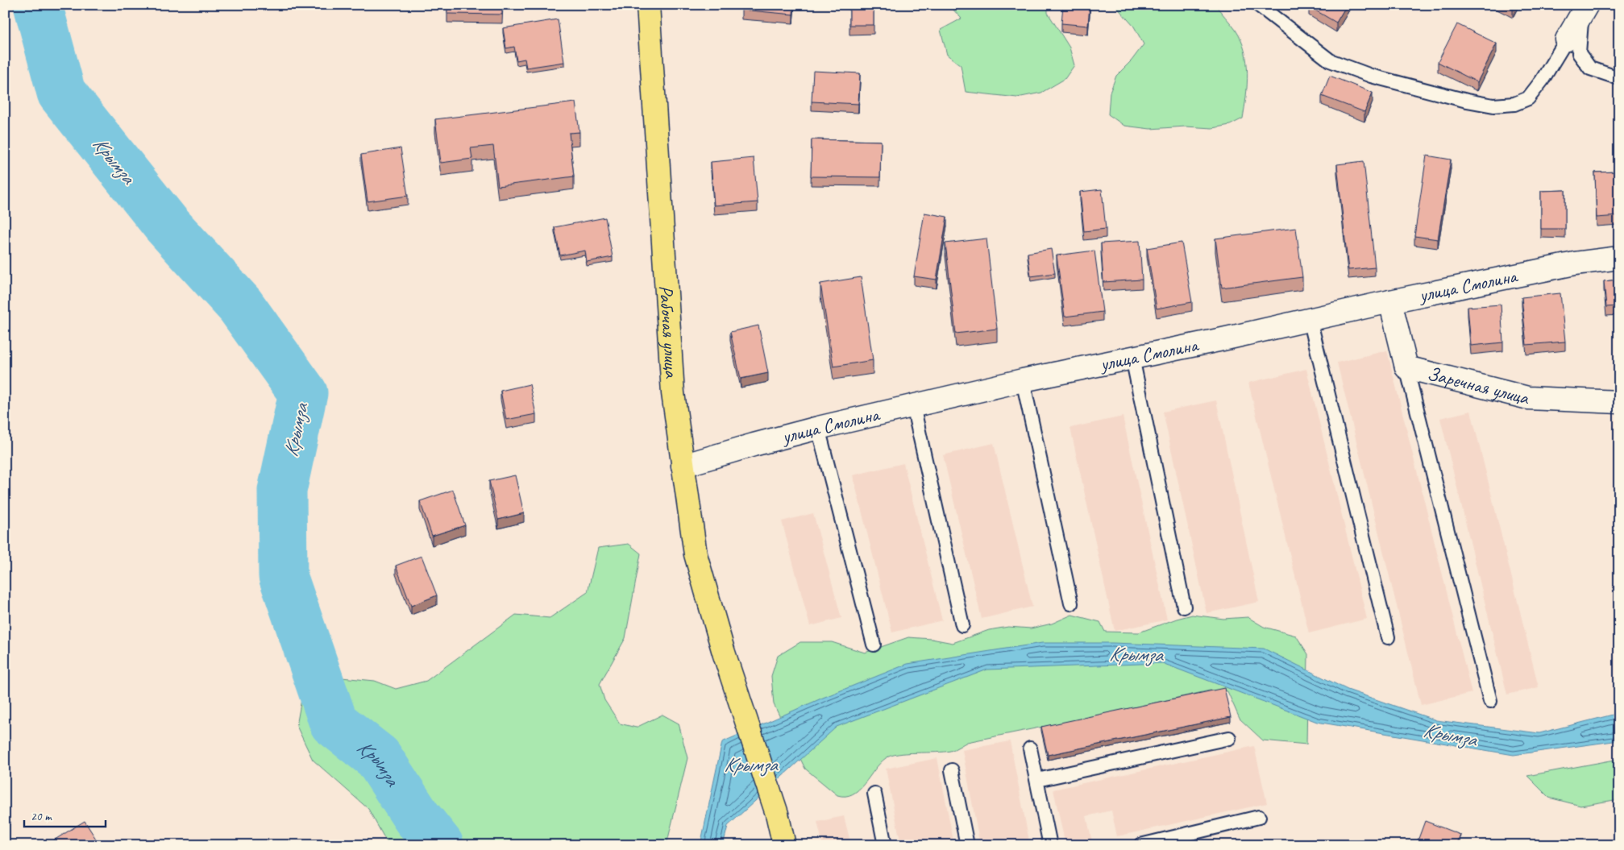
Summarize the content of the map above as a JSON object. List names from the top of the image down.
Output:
{
  "streets": {
    "main road": ["Рабочая улица"],
    "street": ["улица Смолина", "Заречная улица"]
  },
  "crossings": [
    ["улица Смолина", "Рабочая улица"],
    ["улица Смолина", "Заречная улица"]
  ],
  "water": ["Крымза"],
  "scale_bar": "20 m"
}
